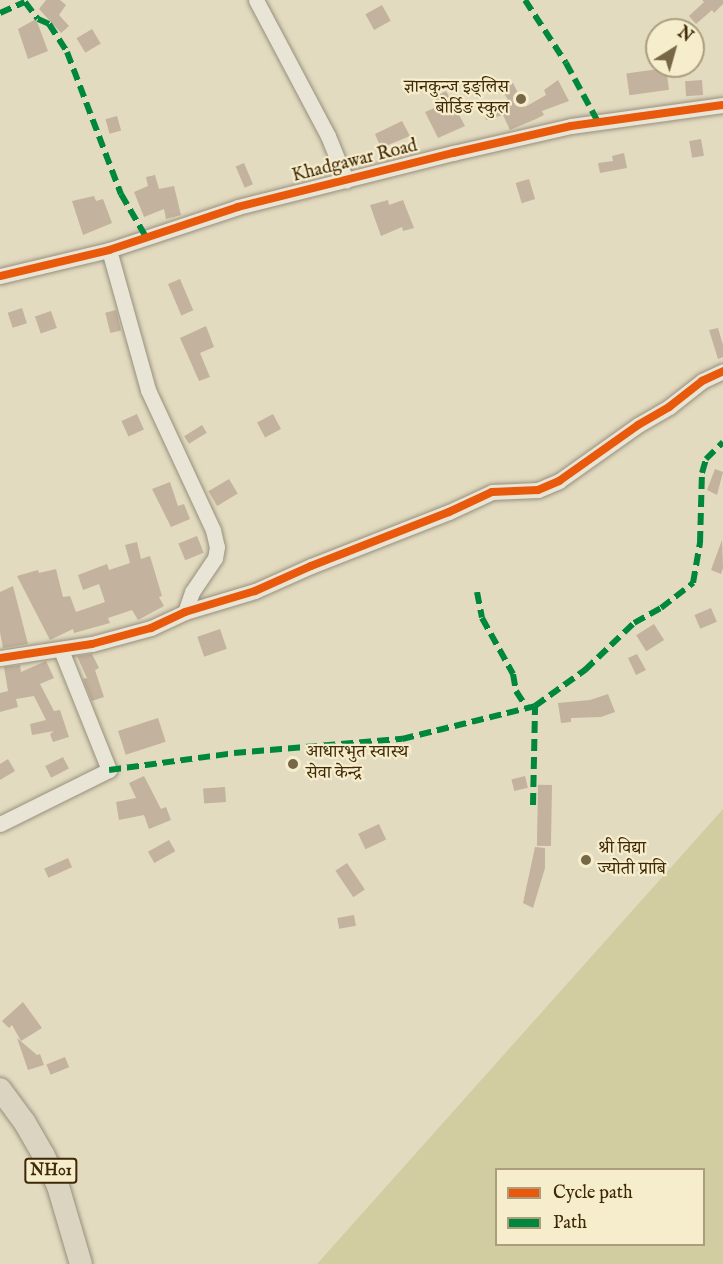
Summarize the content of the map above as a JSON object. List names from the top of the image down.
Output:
{
  "streets": {
    "highway": ["NH01"],
    "street": ["Khadgawar Road"]
  },
  "places": ["ज्ञानकुन्ज इङ्लिस बोर्डिङ स्कुल", "आधारभुत स्वास्थ सेवा केन्द्र", "श्री विद्या ज्योती प्राबि"],
  "legend": ["Cycle path", "Path"],
  "north": "top right"
}
